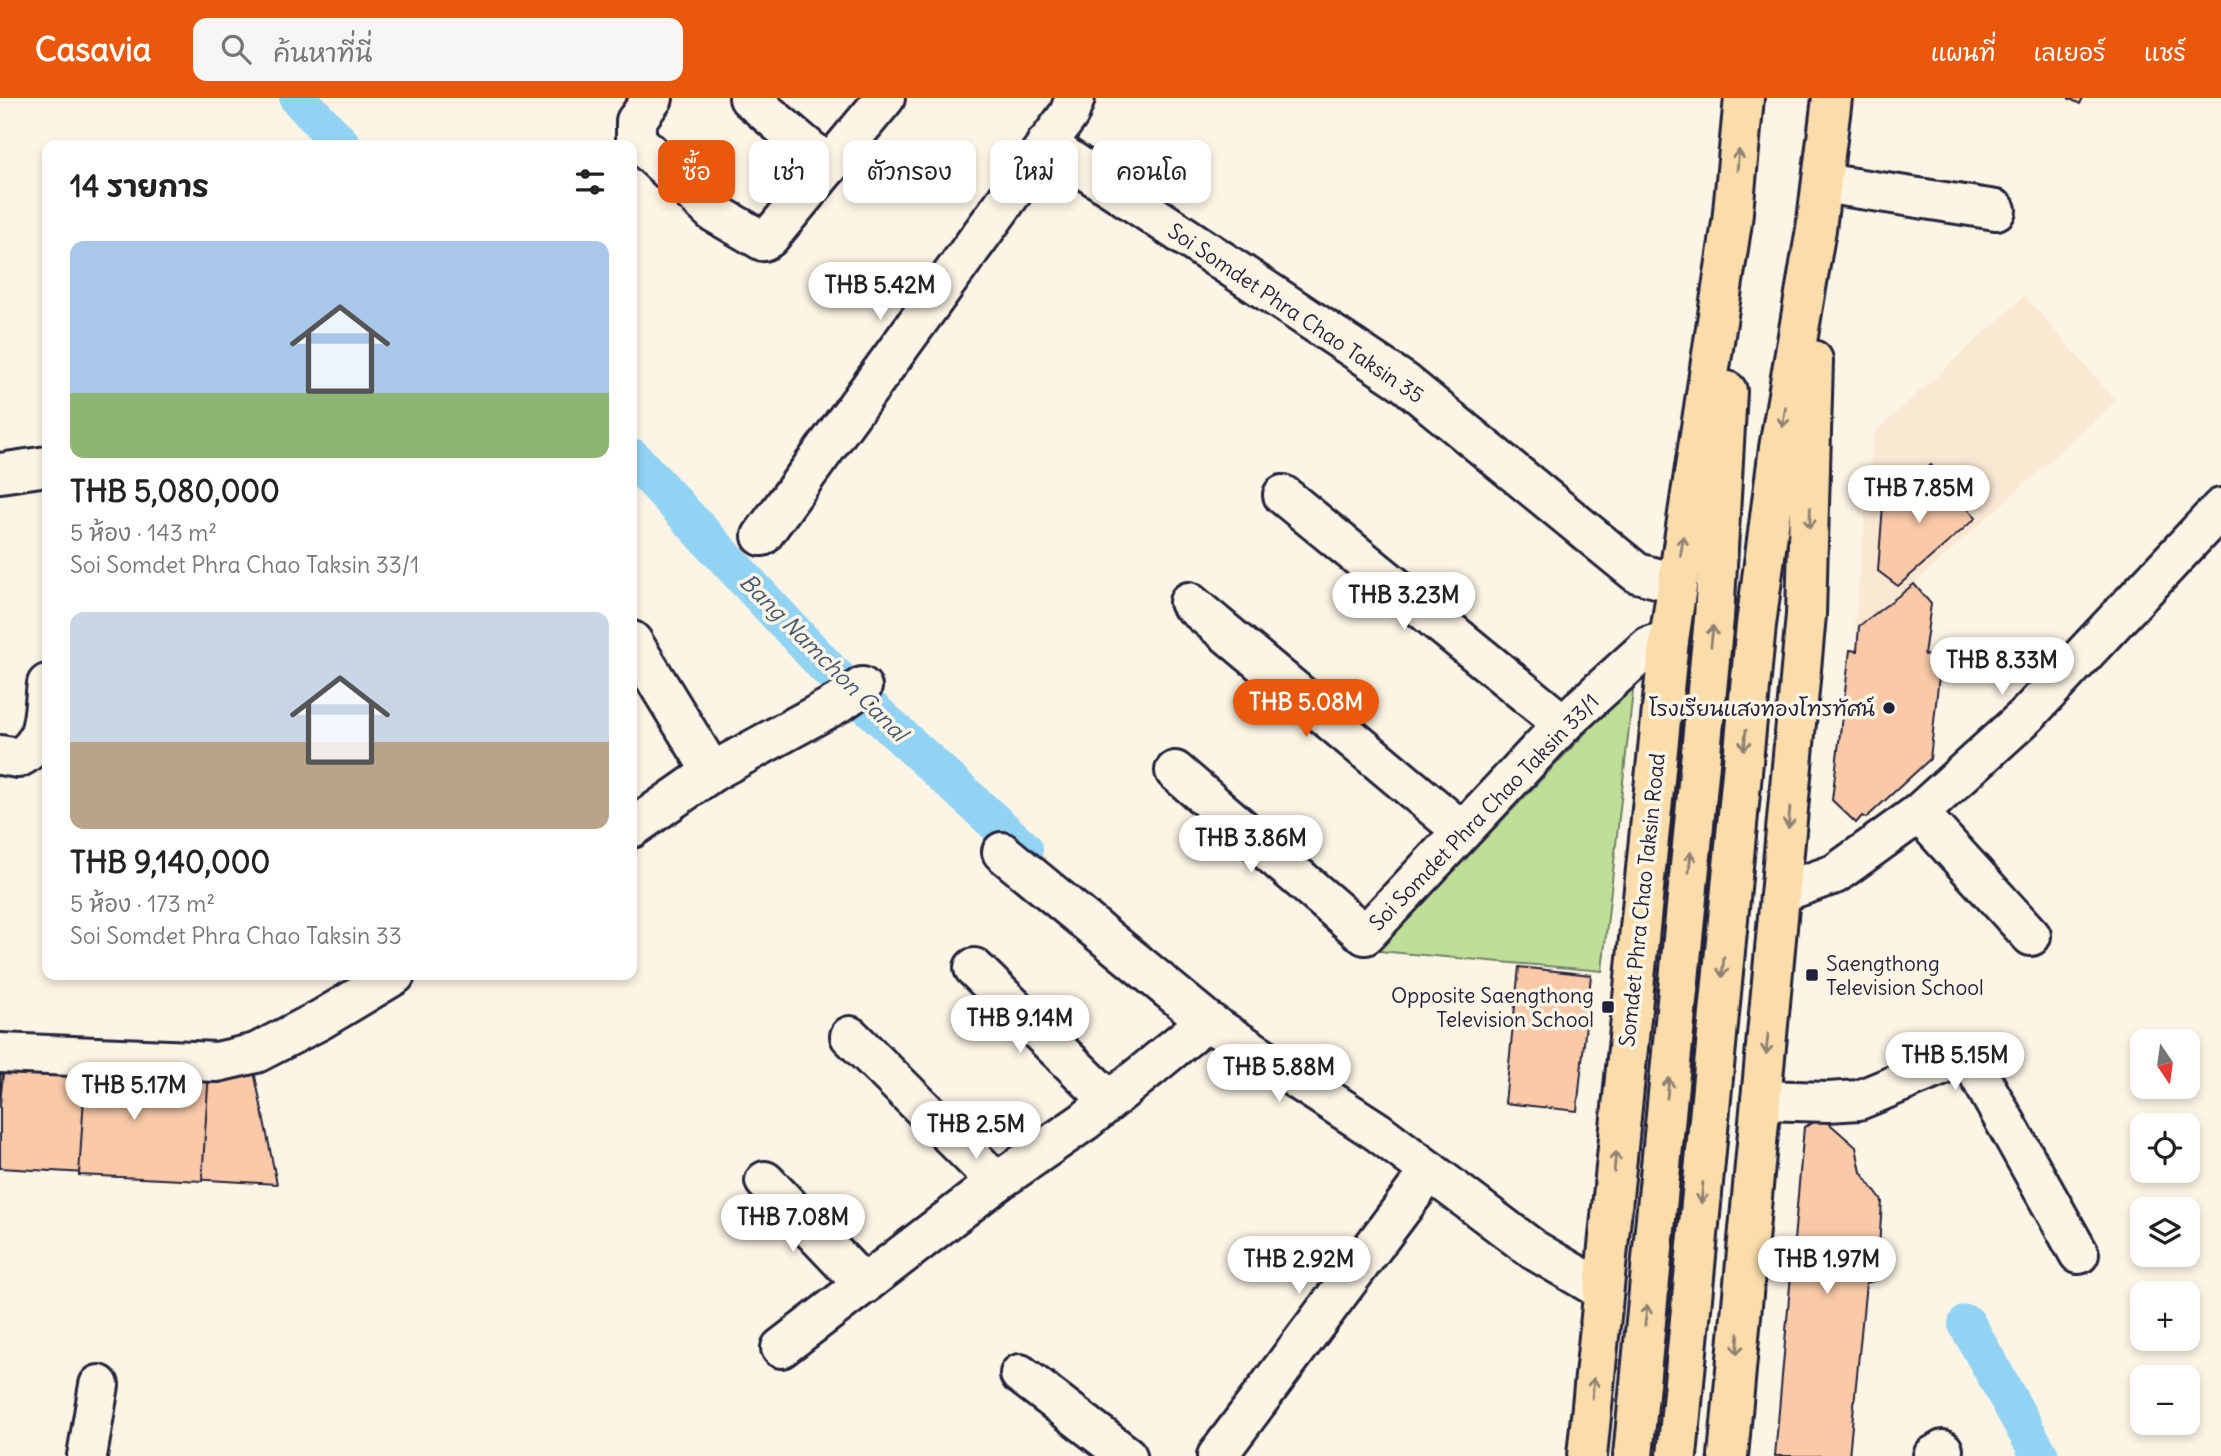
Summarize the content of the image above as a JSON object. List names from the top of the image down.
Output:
{
  "streets": {
    "main road": ["Somdet Phra Chao Taksin Road"],
    "street": ["Soi Somdet Phra Chao Taksin 35", "Soi Somdet Phra Chao Taksin 33/1"]
  },
  "crossings": [
    ["Soi Somdet Phra Chao Taksin 35", "Somdet Phra Chao Taksin Road"],
    ["Soi Somdet Phra Chao Taksin 33/1", "Somdet Phra Chao Taksin Road"]
  ],
  "water": ["Bang Namchon Canal"],
  "places": {
    "other": ["โรงเรียนแสงทองโทรทัศน์"],
    "transit": ["Saengthong Television School", "Opposite Saengthong Television School"]
  },
  "north": "bottom",
  "page": {
    "header": "Casavia",
    "search": "ค้นหาที่นี่",
    "nav": ["แผนที่", "เลเยอร์", "แชร์"],
    "chip": [
      "ซื้อ",
      "เช่า",
      "ตัวกรอง",
      "ใหม่",
      "คอนโด"
    ],
    "heading": "14 รายการ",
    "list": [
      {
        "name": "THB 5,080,000",
        "note": "5 ห้อง · 143 m² · Soi Somdet Phra Chao Taksin 33/1"
      },
      {
        "name": "THB 9,140,000",
        "note": "5 ห้อง · 173 m² · Soi Somdet Phra Chao Taksin 33"
      }
    ],
    "price": [
      "THB 5.42M",
      "THB 7.85M",
      "THB 3.23M",
      "THB 8.33M",
      "THB 5.08M",
      "THB 3.86M",
      "THB 9.14M",
      "THB 5.15M",
      "THB 5.88M",
      "THB 5.17M",
      "THB 2.5M",
      "THB 7.08M",
      "THB 2.92M",
      "THB 1.97M"
    ],
    "map_buttons": ["+", "−"]
  }
}
